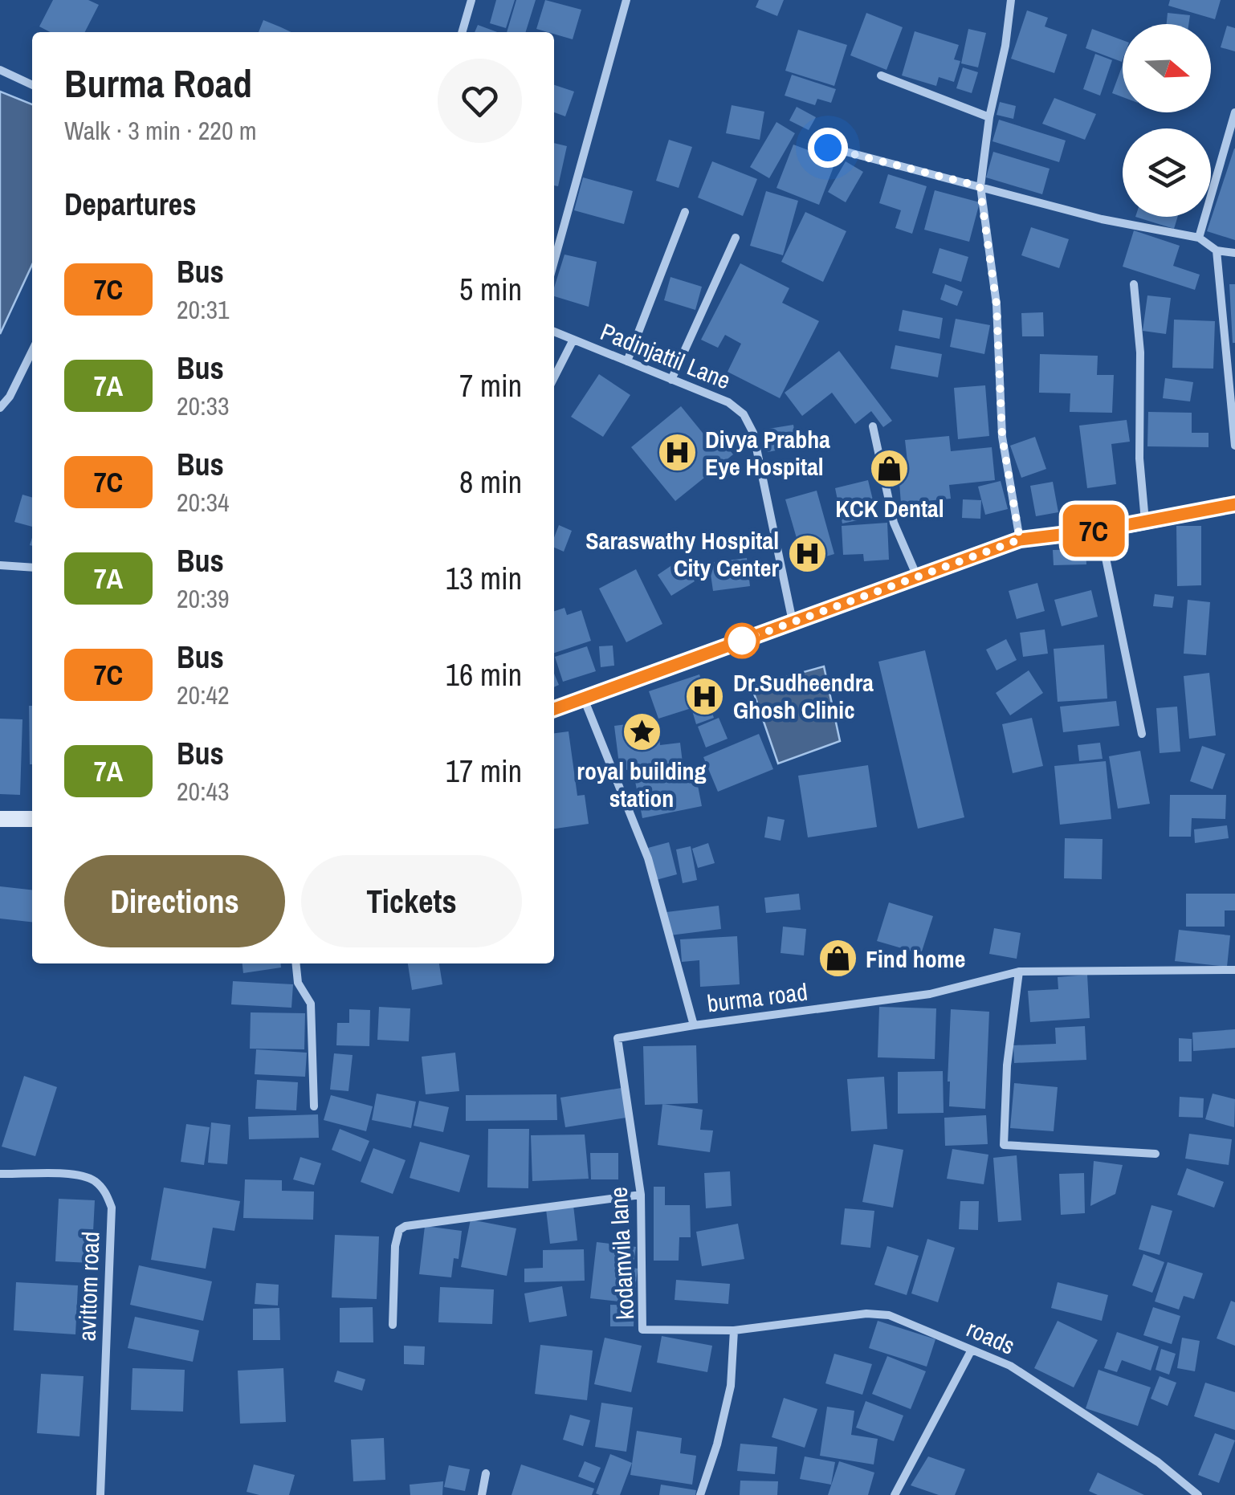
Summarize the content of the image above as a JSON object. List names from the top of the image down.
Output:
{
  "streets": {
    "street": [
      "Padinjattil Lane",
      "burma road",
      "kodamvila lane",
      "avittom road",
      "roads"
    ]
  },
  "crossings": [
    ["burma road", "kodamvila lane"],
    ["kodamvila lane", "roads"]
  ],
  "places": {
    "hospital": ["Divya Prabha Eye Hospital", "Saraswathy Hospital City Center", "Dr.Sudheendra Ghosh Clinic"],
    "shop": ["KCK Dental", "Find home"],
    "place": ["royal building station"]
  },
  "lines": ["bus line 7C"],
  "north": "right",
  "page": {
    "on_map": "7C",
    "heading": [
      ["Burma Road", "Walk · 3 min · 220 m"],
      "Departures"
    ],
    "list": [
      {
        "mark": "7C",
        "name": "Bus",
        "note": "20:31",
        "value": "5 min"
      },
      {
        "mark": "7A",
        "name": "Bus",
        "note": "20:33",
        "value": "7 min"
      },
      {
        "mark": "7C",
        "name": "Bus",
        "note": "20:34",
        "value": "8 min"
      },
      {
        "mark": "7A",
        "name": "Bus",
        "note": "20:39",
        "value": "13 min"
      },
      {
        "mark": "7C",
        "name": "Bus",
        "note": "20:42",
        "value": "16 min"
      },
      {
        "mark": "7A",
        "name": "Bus",
        "note": "20:43",
        "value": "17 min"
      }
    ],
    "buttons": ["Directions", "Tickets"]
  }
}
